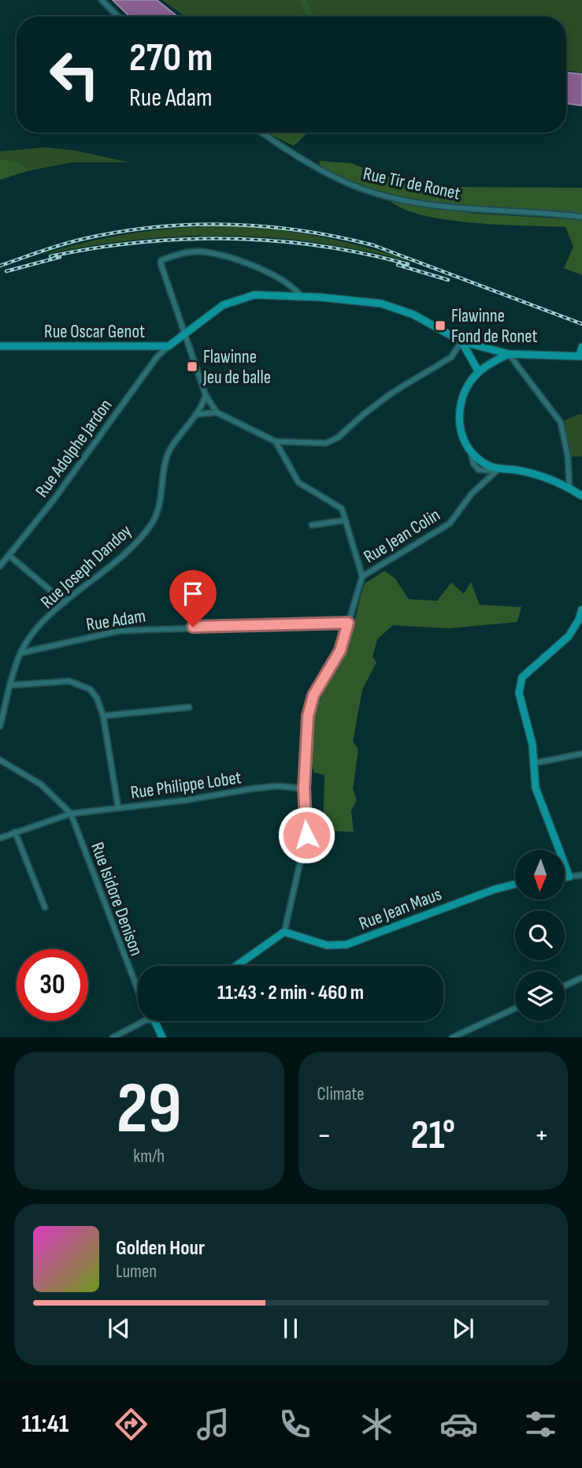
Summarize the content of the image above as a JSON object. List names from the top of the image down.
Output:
{
  "streets": {
    "street": [
      "Rue Tir de Ronet",
      "Rue Oscar Genot",
      "Rue Adolphe Jardon",
      "Rue Jean Colin",
      "Rue Joseph Dandoy",
      "Rue Adam",
      "Rue Philippe Lobet",
      "Rue Isidore Denison",
      "Rue Jean Maus"
    ]
  },
  "crossings": [
    ["Rue Oscar Genot", "Rue Adolphe Jardon"],
    ["Rue Joseph Dandoy", "Rue Adam"],
    ["Rue Philippe Lobet", "Rue Isidore Denison"]
  ],
  "places": {
    "transit": ["Flawinne Fond de Ronet", "Flawinne Jeu de balle"]
  },
  "north": "bottom",
  "page": {
    "turn": ["270 m", "Rue Adam"],
    "limit": "30",
    "trip": "11:43 · 2 min · 460 m",
    "tile": [
      ["29", "km/h"],
      "Climate"
    ],
    "heat": ["−", "21°", "+"],
    "song": ["Golden Hour", "Lumen"],
    "tabs": "11:41"
  }
}
